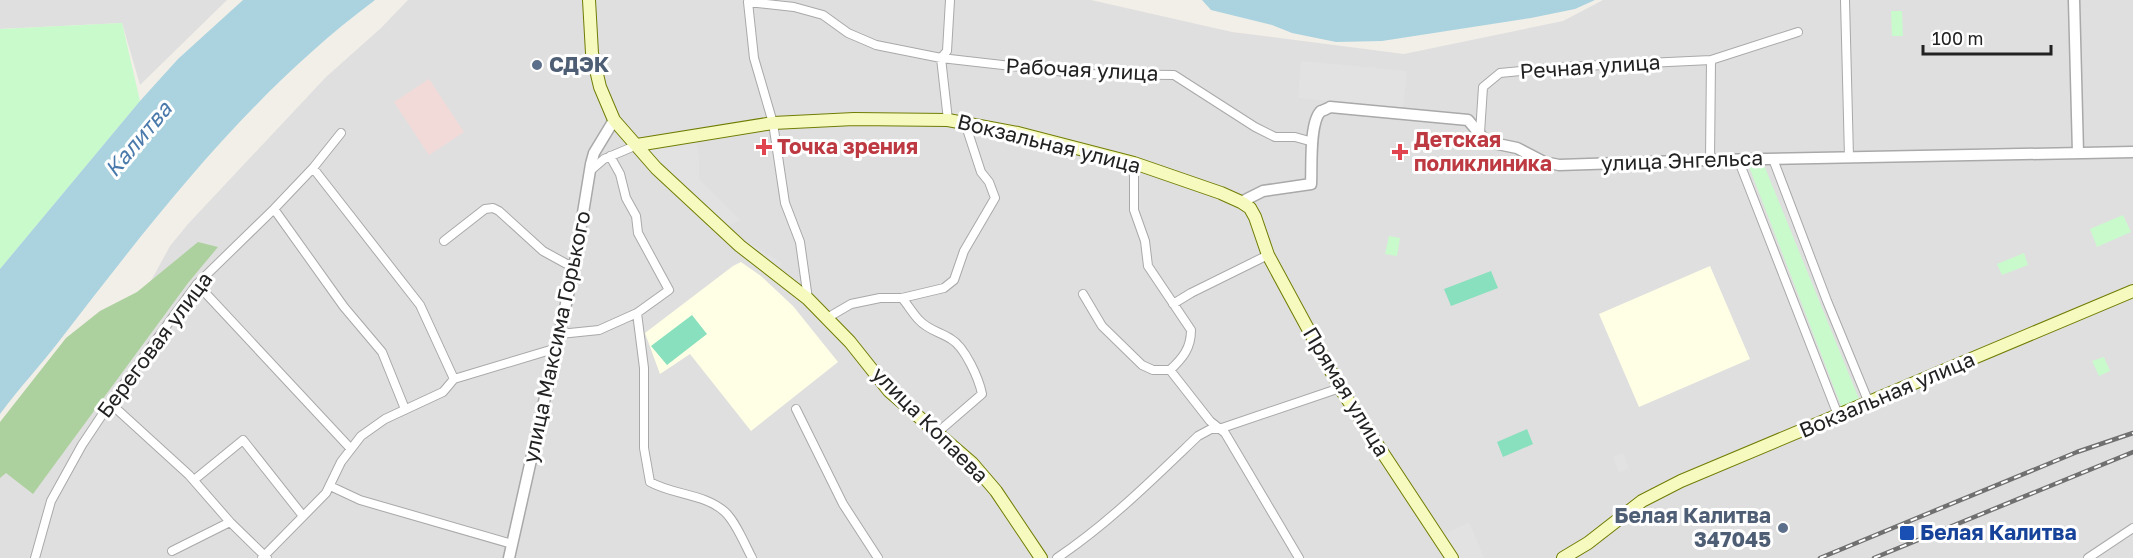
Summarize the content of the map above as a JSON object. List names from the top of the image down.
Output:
{
  "streets": {
    "main road": ["Вокзальная улица", "Прямая улица", "улица Копаева"],
    "street": [
      "Речная улица",
      "Рабочая улица",
      "улица Энгельса",
      "улица Максима Горького",
      "Береговая улица"
    ]
  },
  "crossings": [
    ["Речная улица", "улица Энгельса"],
    ["Рабочая улица", "Вокзальная улица"],
    ["Рабочая улица", "улица Энгельса"],
    ["Вокзальная улица", "улица Энгельса"],
    ["Вокзальная улица", "Прямая улица"],
    ["Вокзальная улица", "улица Копаева"],
    ["улица Максима Горького", "улица Копаева"]
  ],
  "water": ["Калитва"],
  "places": {
    "other": ["СДЭК", "Белая Калитва 347045"],
    "health": ["Точка зрения", "Детская поликлиника"],
    "transit": ["Белая Калитва"]
  },
  "scale_bar": "100 m"
}
